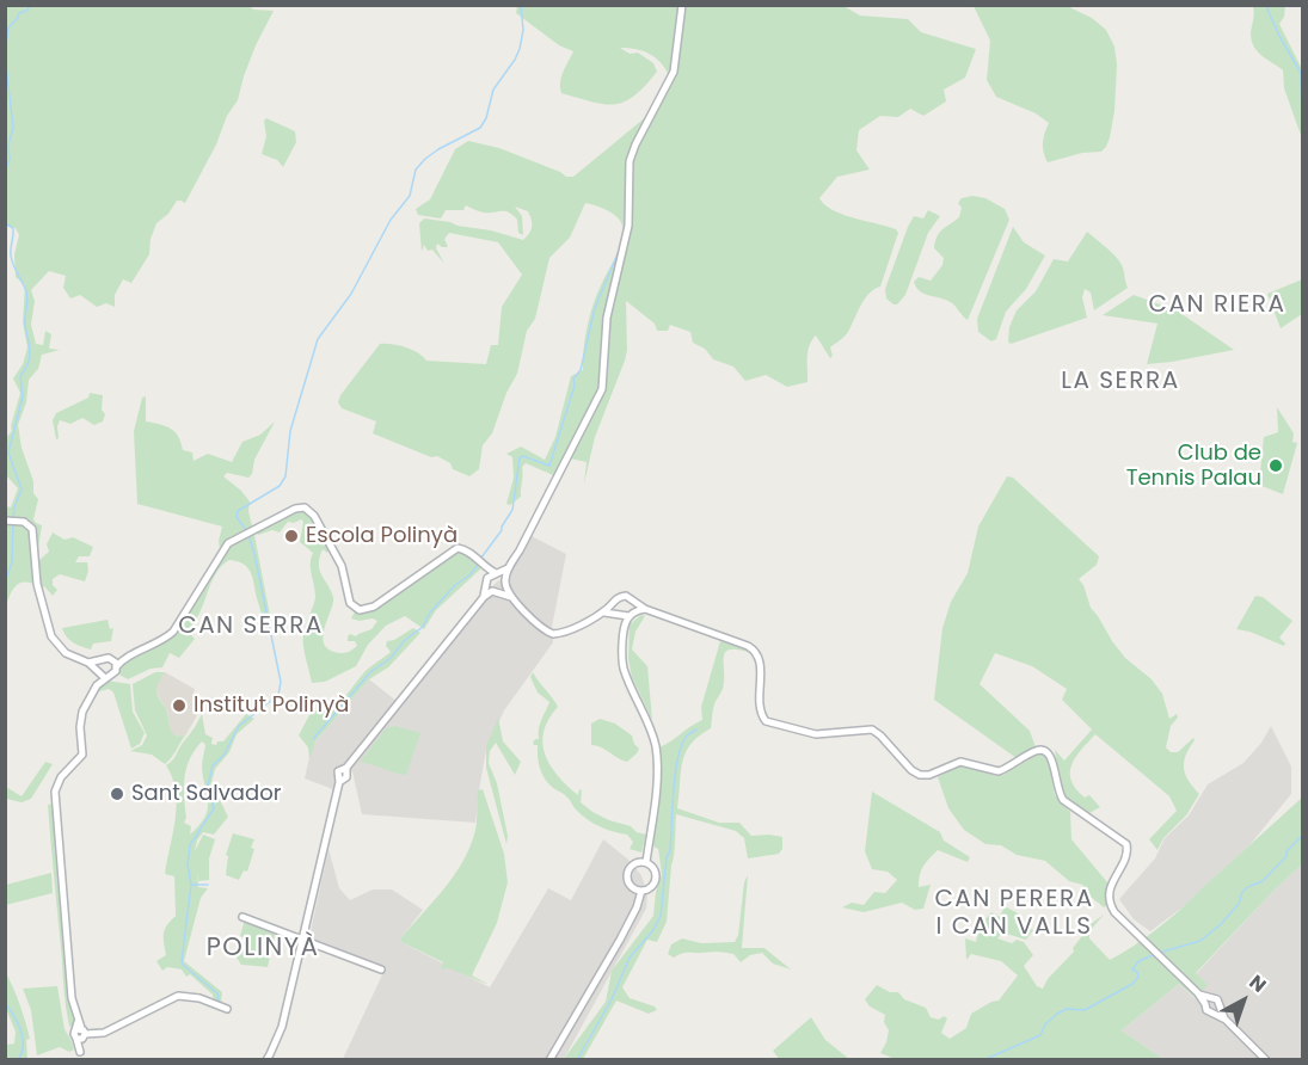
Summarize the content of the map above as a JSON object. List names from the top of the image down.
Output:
{
  "districts": [
    "CAN RIERA",
    "LA SERRA",
    "CAN SERRA",
    "CAN PERERA I CAN VALLS",
    "POLINYÀ"
  ],
  "places": [
    "Club de Tennis Palau",
    "Escola Polinyà",
    "Institut Polinyà",
    "Sant Salvador"
  ],
  "north": "top right"
}
